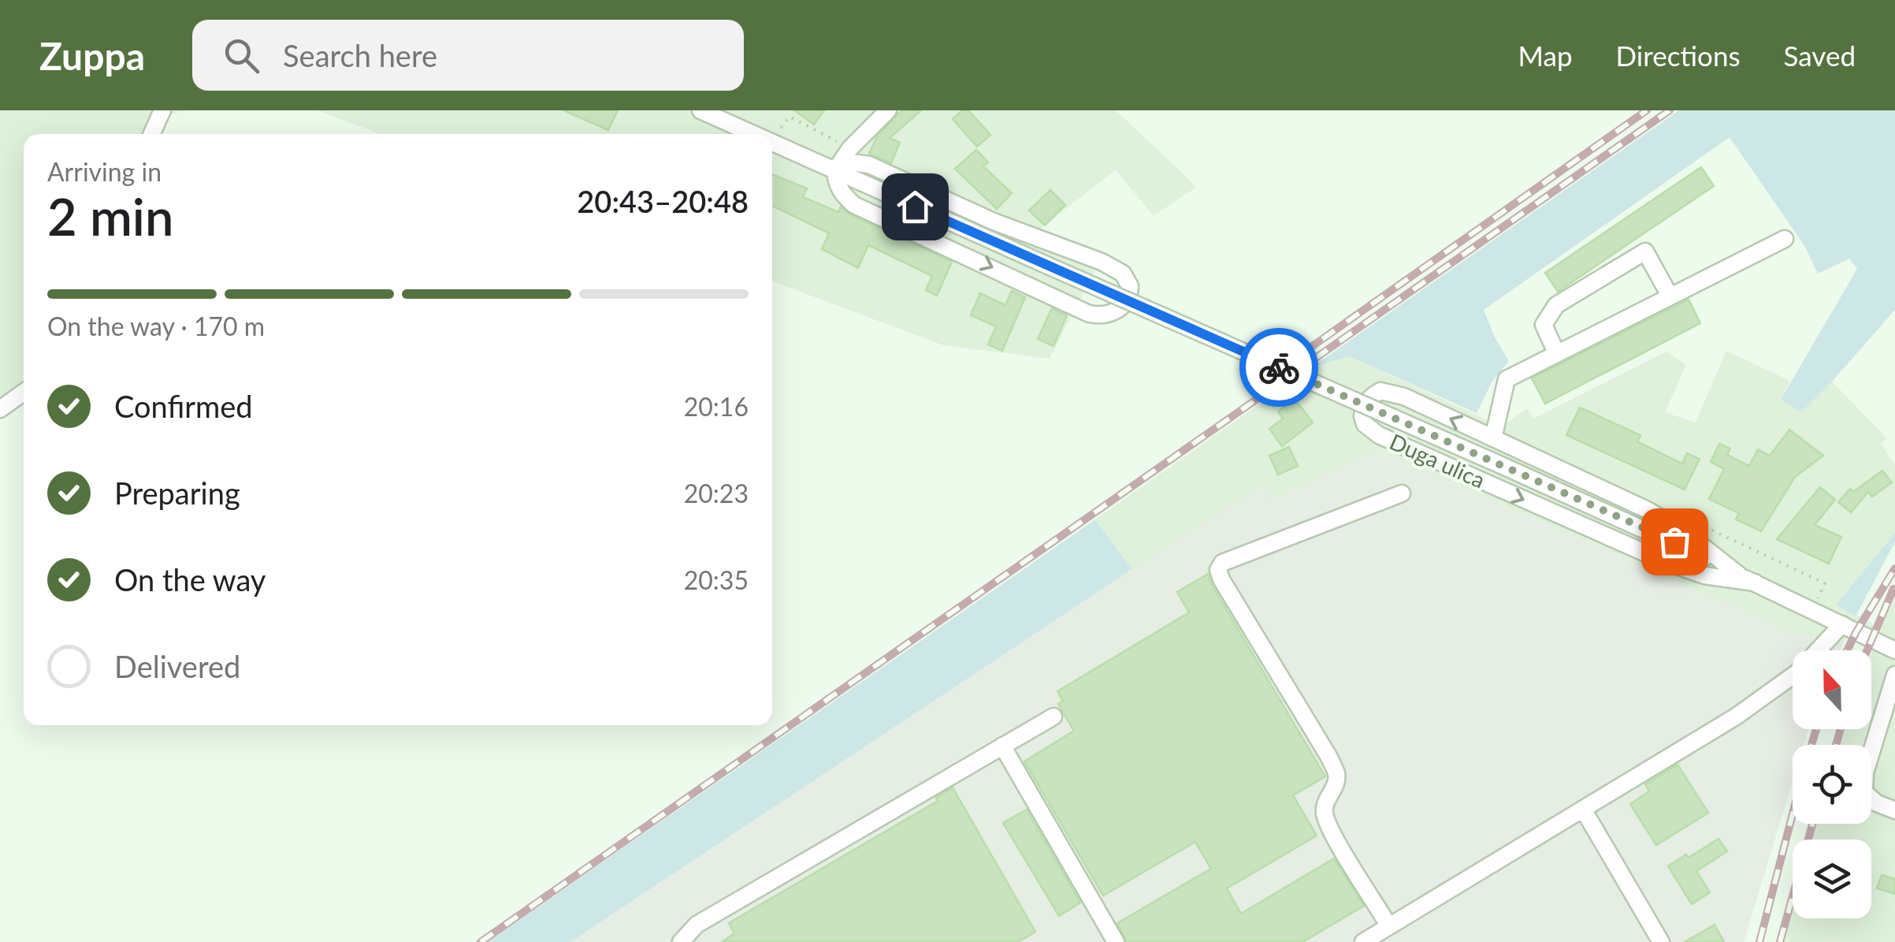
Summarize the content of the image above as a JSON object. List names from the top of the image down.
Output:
{
  "streets": {
    "street": ["Duga ulica"]
  },
  "north": "top",
  "page": {
    "header": "Zuppa",
    "search": "Search here",
    "nav": ["Map", "Directions", "Saved"],
    "heading": ["2 min", "Arriving in", "20:43–20:48"],
    "bar": "On the way · 170 m",
    "list": [
      ["Confirmed", "20:16"],
      ["Preparing", "20:23"],
      ["On the way", "20:35"],
      "Delivered"
    ]
  }
}
